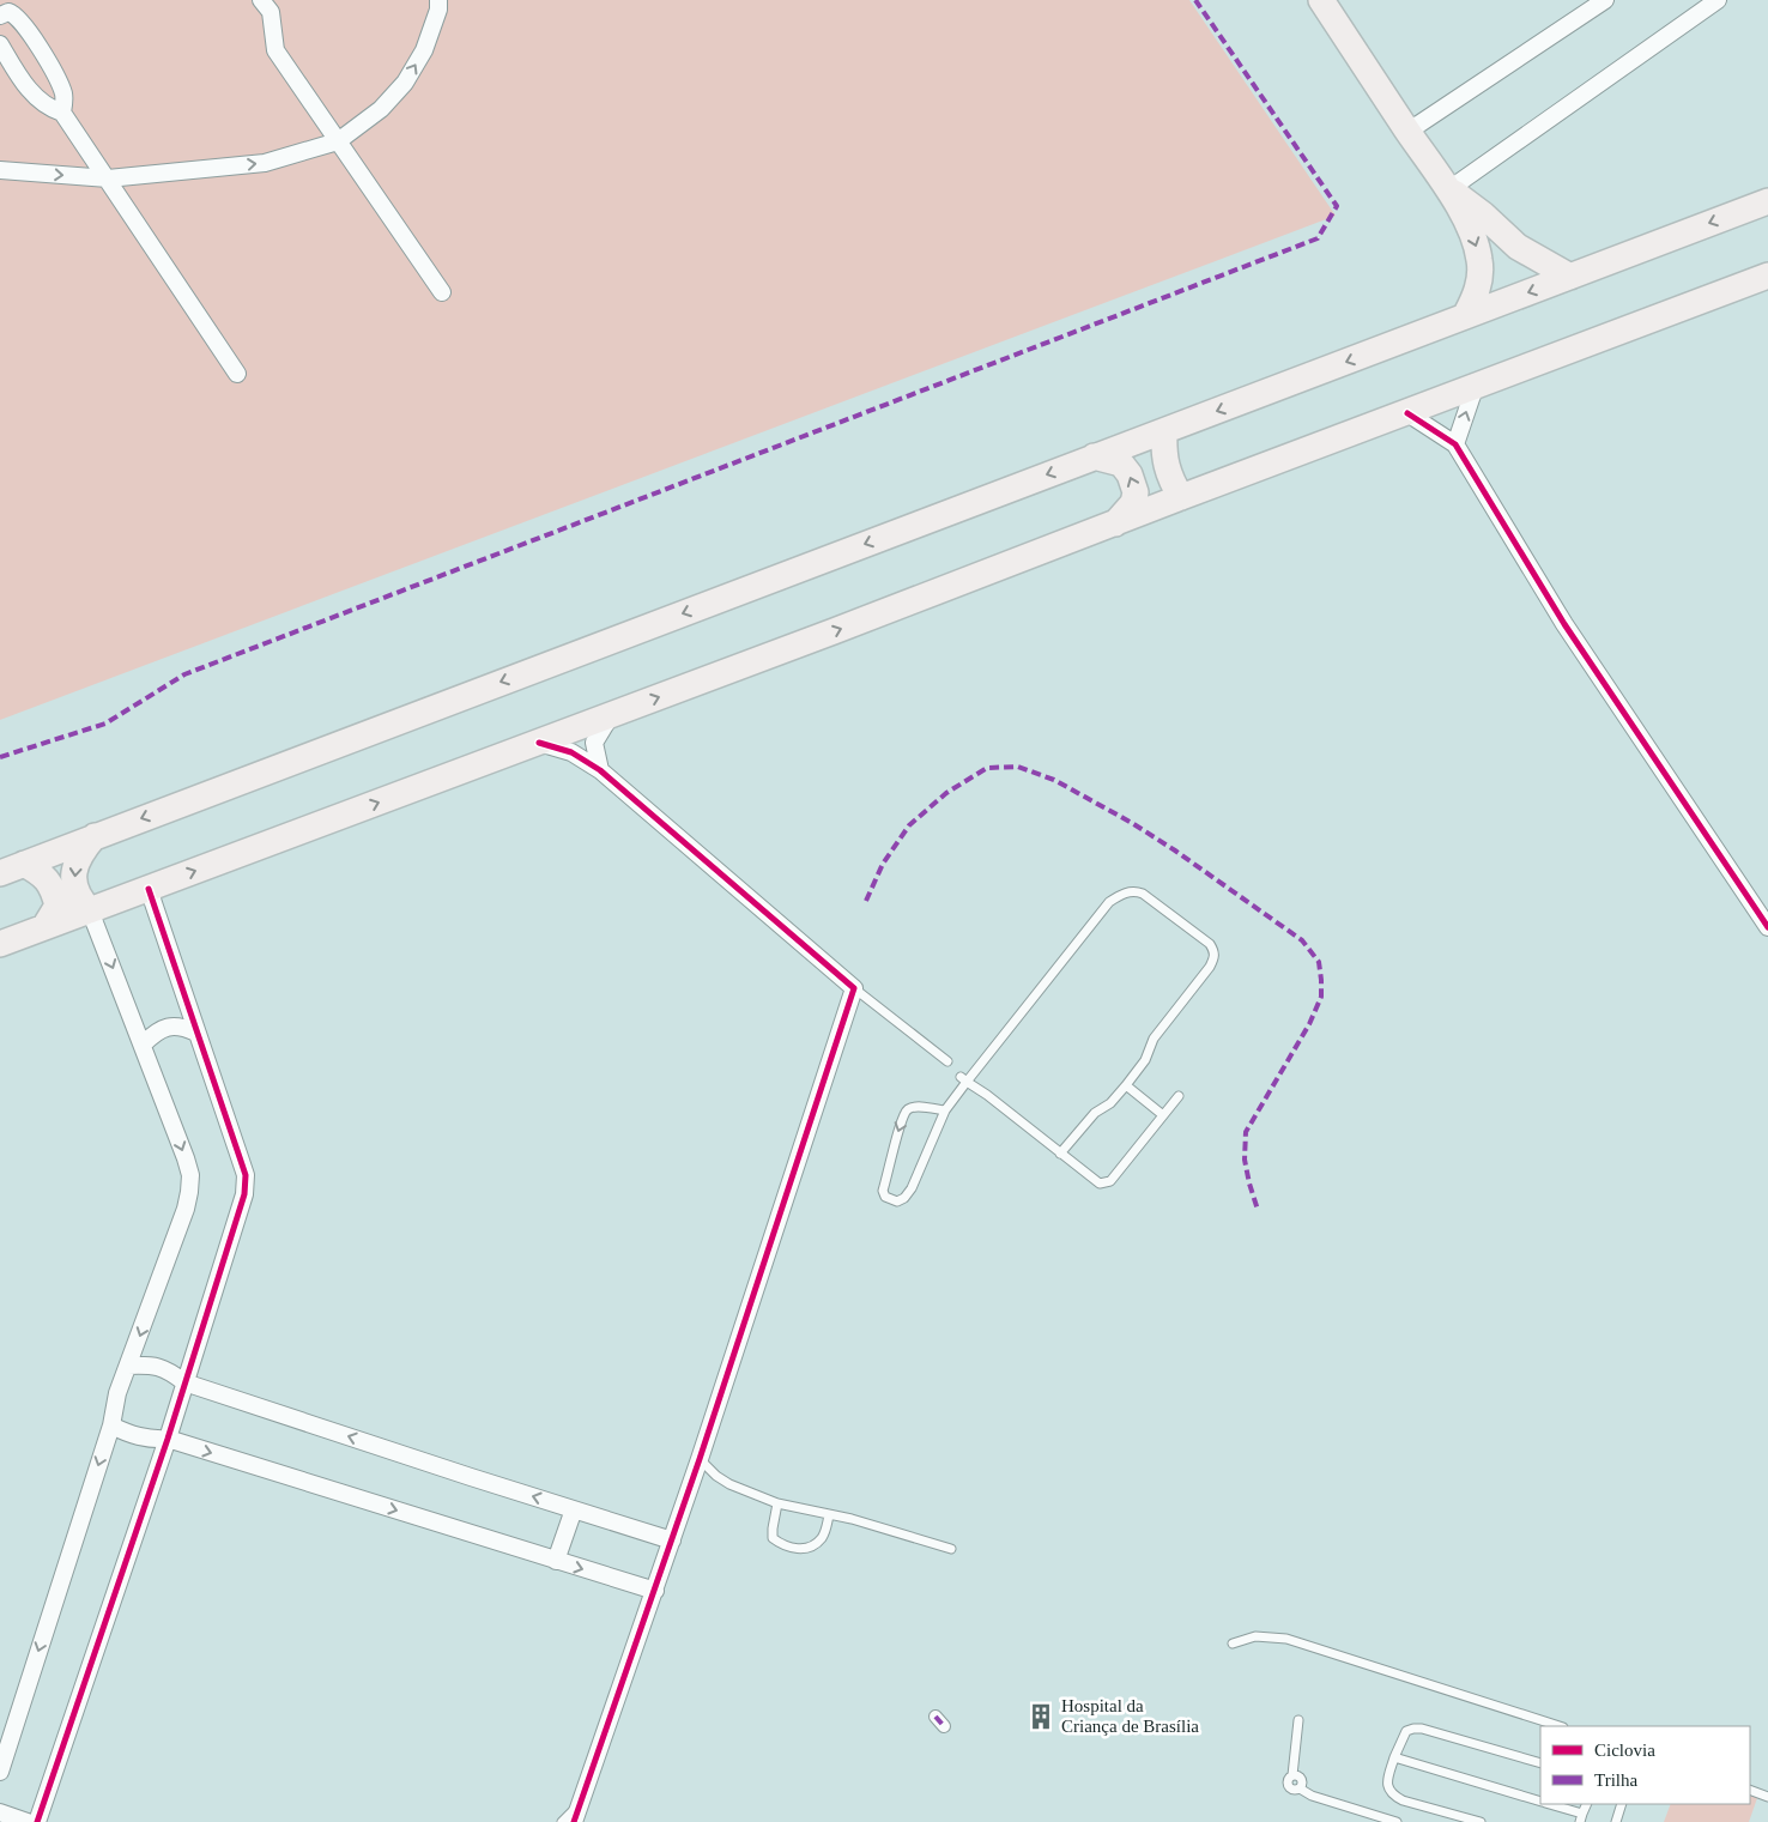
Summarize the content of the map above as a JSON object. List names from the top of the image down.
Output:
{
  "places": {
    "building": ["Hospital da Criança de Brasília"]
  },
  "legend": ["Ciclovia", "Trilha"]
}
